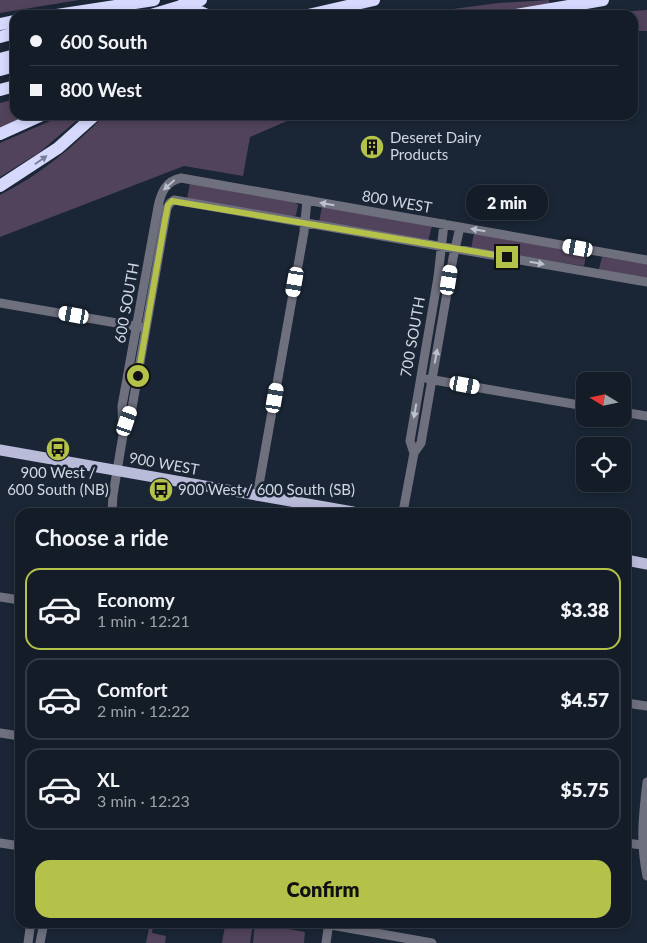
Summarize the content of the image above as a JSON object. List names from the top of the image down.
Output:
{
  "streets": {
    "main road": ["900 WEST"],
    "street": ["800 WEST", "600 SOUTH", "700 SOUTH"]
  },
  "crossings": [
    ["800 WEST", "600 SOUTH"],
    ["800 WEST", "700 SOUTH"],
    ["600 SOUTH", "900 WEST"]
  ],
  "places": {
    "building": ["Deseret Dairy Products"],
    "bus stop": ["900 West / 600 South (NB)", "900 West / 600 South (SB)"]
  },
  "north": "left",
  "page": {
    "banner": ["600 South", "800 West"],
    "bubble": "2 min",
    "heading": "Choose a ride",
    "list": [
      {
        "name": "Economy",
        "note": "1 min · 12:21",
        "value": "$3.38"
      },
      {
        "name": "Comfort",
        "note": "2 min · 12:22",
        "value": "$4.57"
      },
      {
        "name": "XL",
        "note": "3 min · 12:23",
        "value": "$5.75"
      }
    ],
    "buttons": "Confirm"
  }
}
